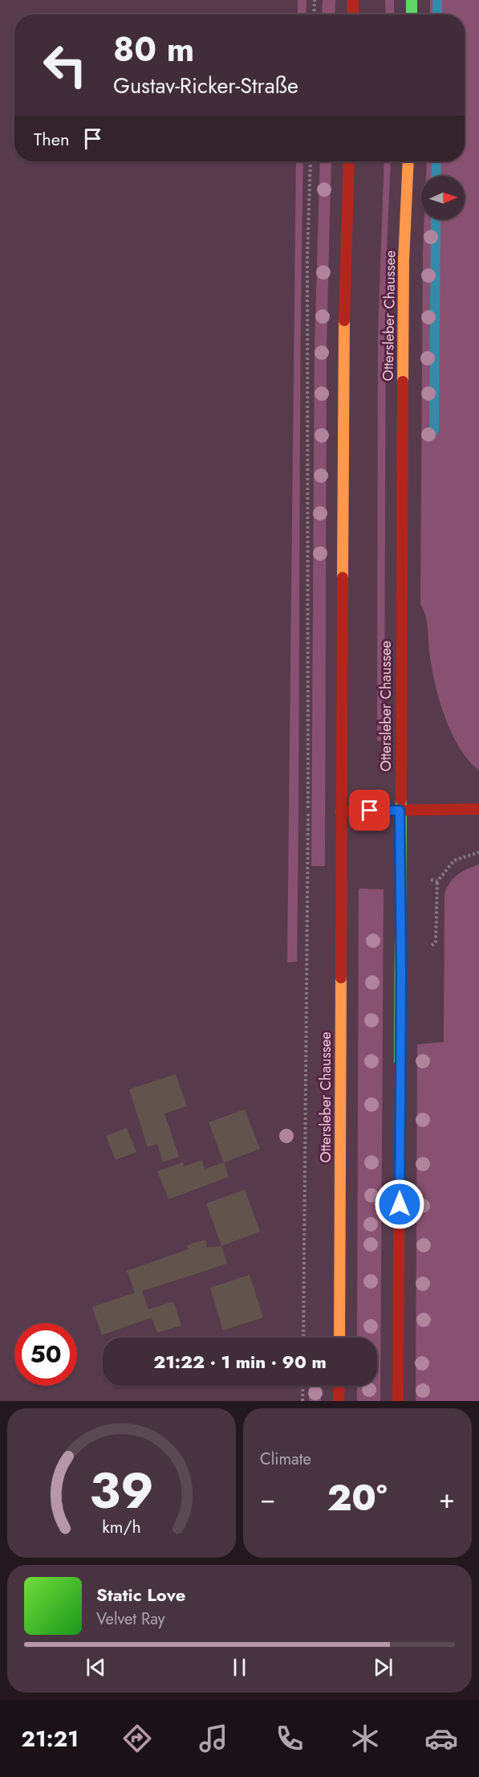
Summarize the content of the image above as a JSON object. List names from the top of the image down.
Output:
{
  "streets": {
    "main road": ["Ottersleber Chaussee"]
  },
  "north": "right",
  "page": {
    "turn": ["80 m", "Gustav-Ricker-Straße"],
    "then": "Then",
    "limit": "50",
    "trip": "21:22 · 1 min · 90 m",
    "tile": "Climate",
    "heat": ["−", "20°", "+"],
    "song": ["Static Love", "Velvet Ray"],
    "tabs": "21:21",
    "gauge": ["39", "km/h"]
  }
}
